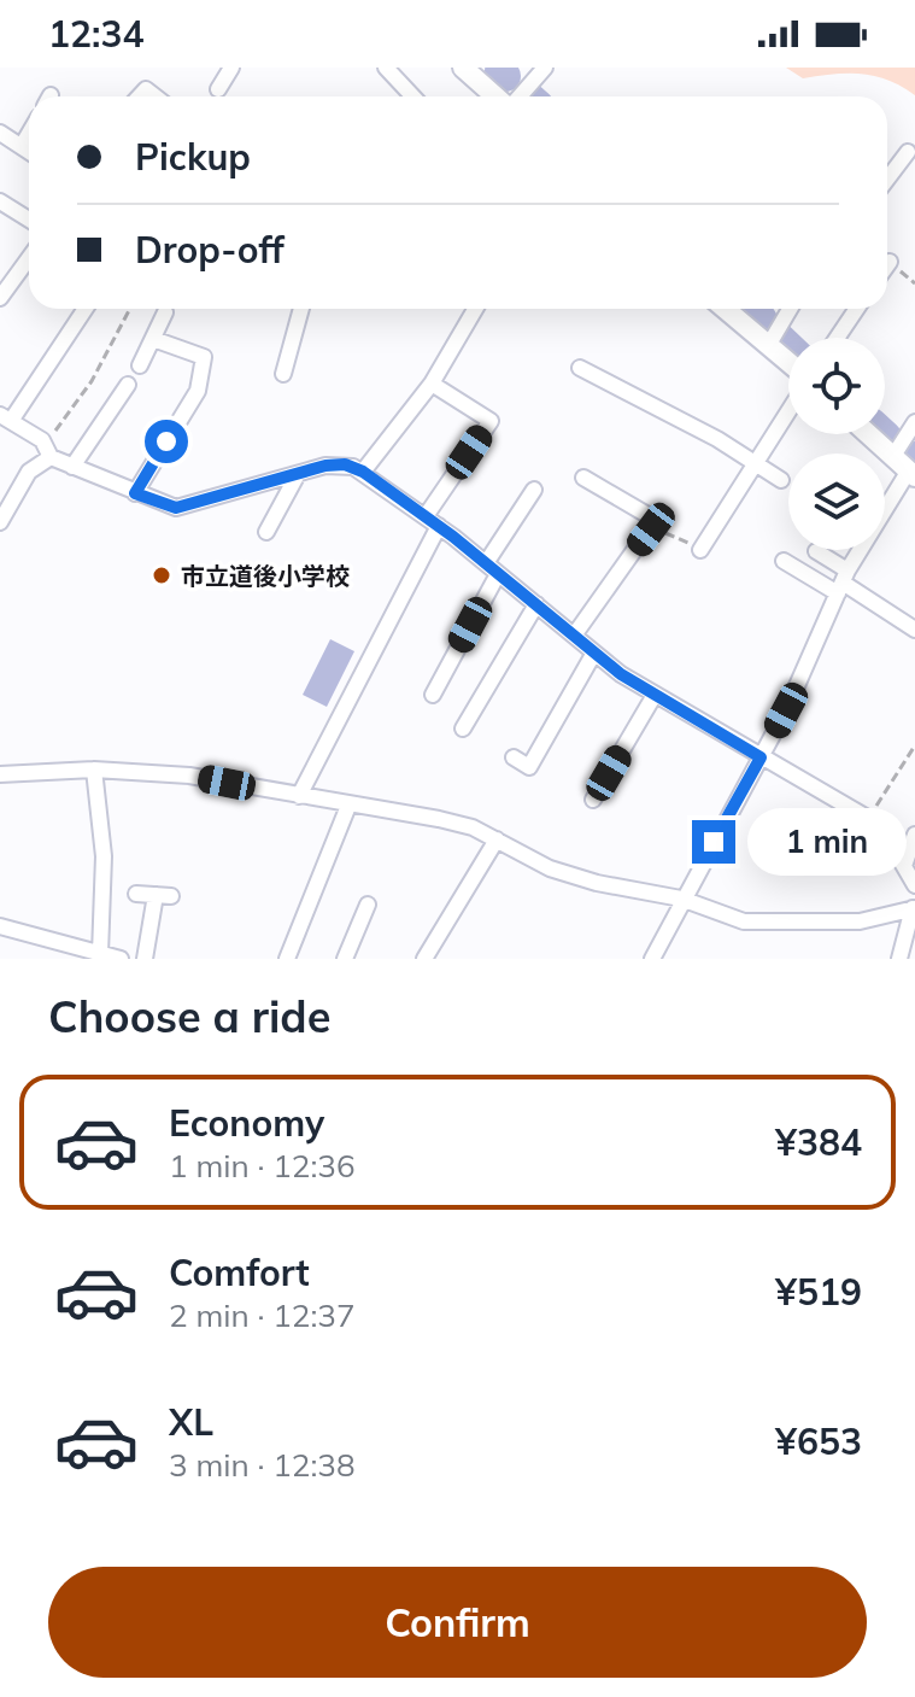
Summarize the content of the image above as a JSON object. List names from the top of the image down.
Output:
{
  "places": ["市立道後小学校"],
  "page": {
    "status": "12:34",
    "banner": ["Pickup", "Drop-off"],
    "bubble": "1 min",
    "heading": "Choose a ride",
    "list": [
      {
        "name": "Economy",
        "note": "1 min · 12:36",
        "value": "¥384"
      },
      {
        "name": "Comfort",
        "note": "2 min · 12:37",
        "value": "¥519"
      },
      {
        "name": "XL",
        "note": "3 min · 12:38",
        "value": "¥653"
      }
    ],
    "buttons": "Confirm"
  }
}
